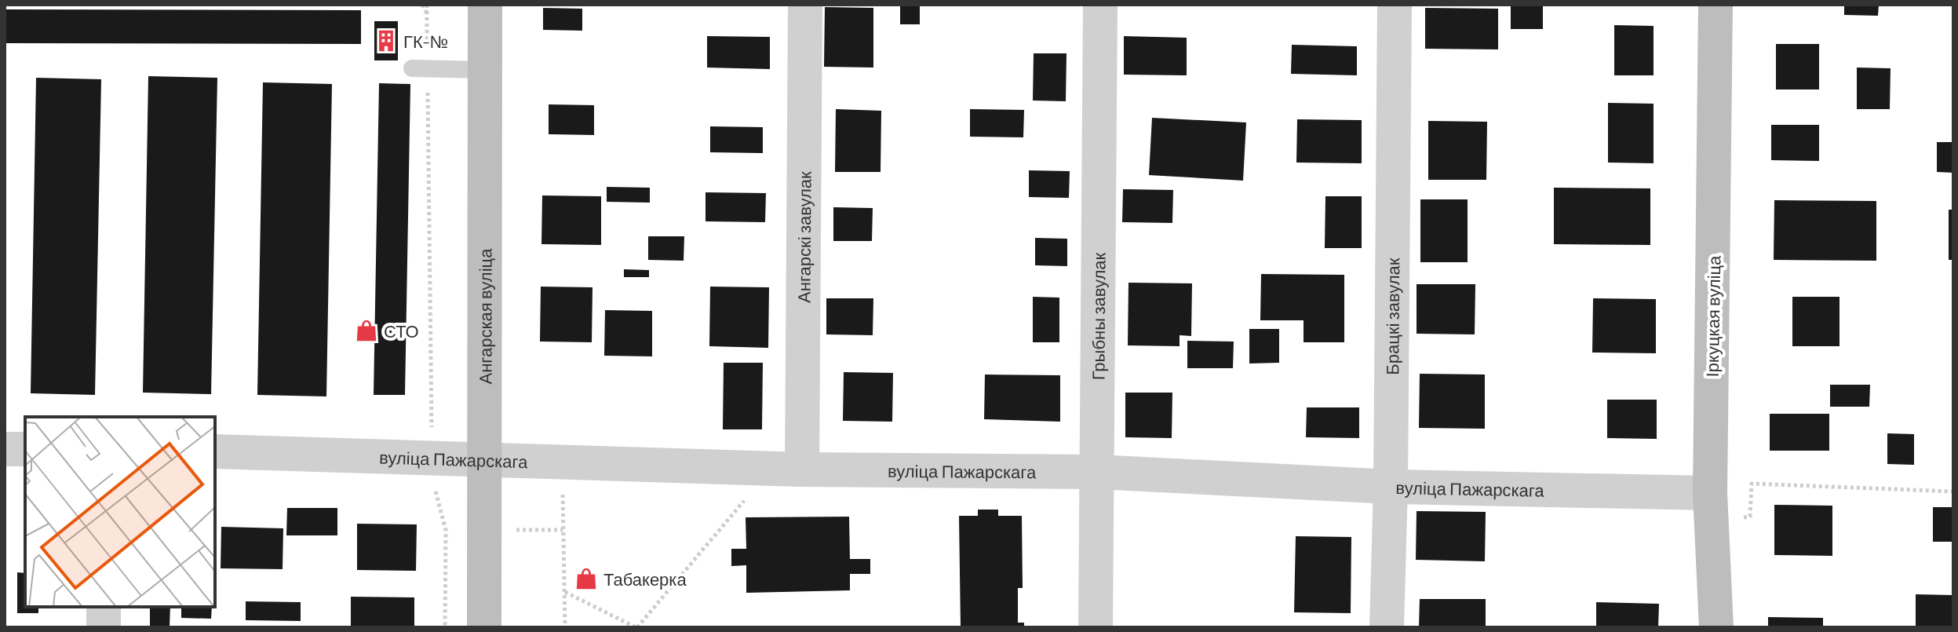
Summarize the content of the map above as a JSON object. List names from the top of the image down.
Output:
{
  "streets": {
    "street": [
      "Ангарскі завулак",
      "Ангарская вуліца",
      "Грыбны завулак",
      "Брацкі завулак",
      "Іркуцкая вуліца",
      "вуліца Пажарскага"
    ]
  },
  "crossings": [
    ["Ангарскі завулак", "вуліца Пажарскага"],
    ["Ангарская вуліца", "вуліца Пажарскага"],
    ["Грыбны завулак", "вуліца Пажарскага"],
    ["Брацкі завулак", "вуліца Пажарскага"],
    ["Іркуцкая вуліца", "вуліца Пажарскага"]
  ],
  "places": {
    "building": ["ГК-№"],
    "shop": ["СТО", "Табакерка"]
  }
}
